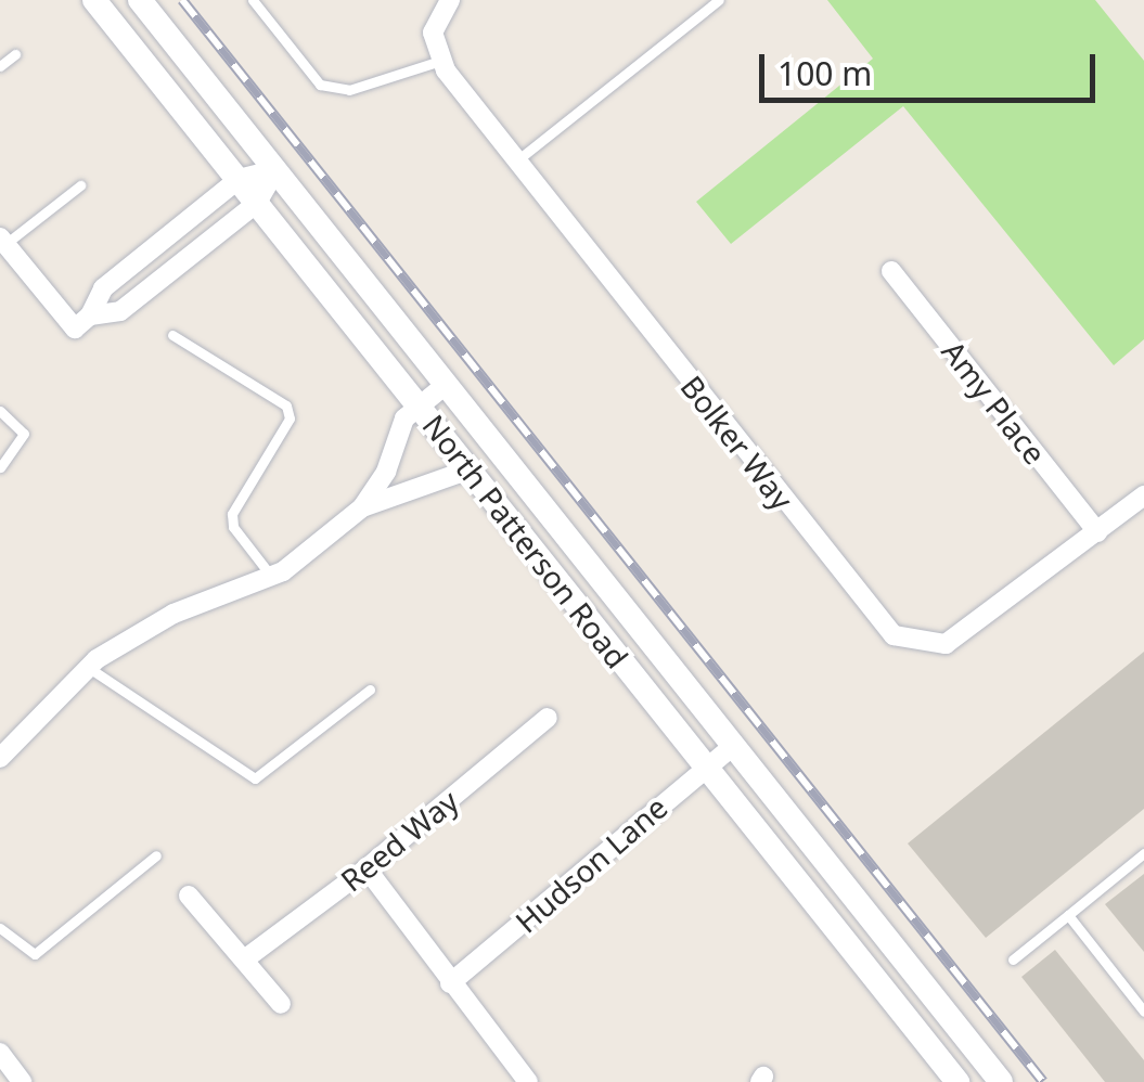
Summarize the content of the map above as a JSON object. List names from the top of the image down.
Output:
{
  "streets": {
    "street": [
      "Amy Place",
      "Bolker Way",
      "North Patterson Road",
      "Reed Way",
      "Hudson Lane"
    ]
  },
  "crossings": [
    ["Amy Place", "Bolker Way"],
    ["North Patterson Road", "Hudson Lane"]
  ],
  "scale_bar": "100 m"
}
